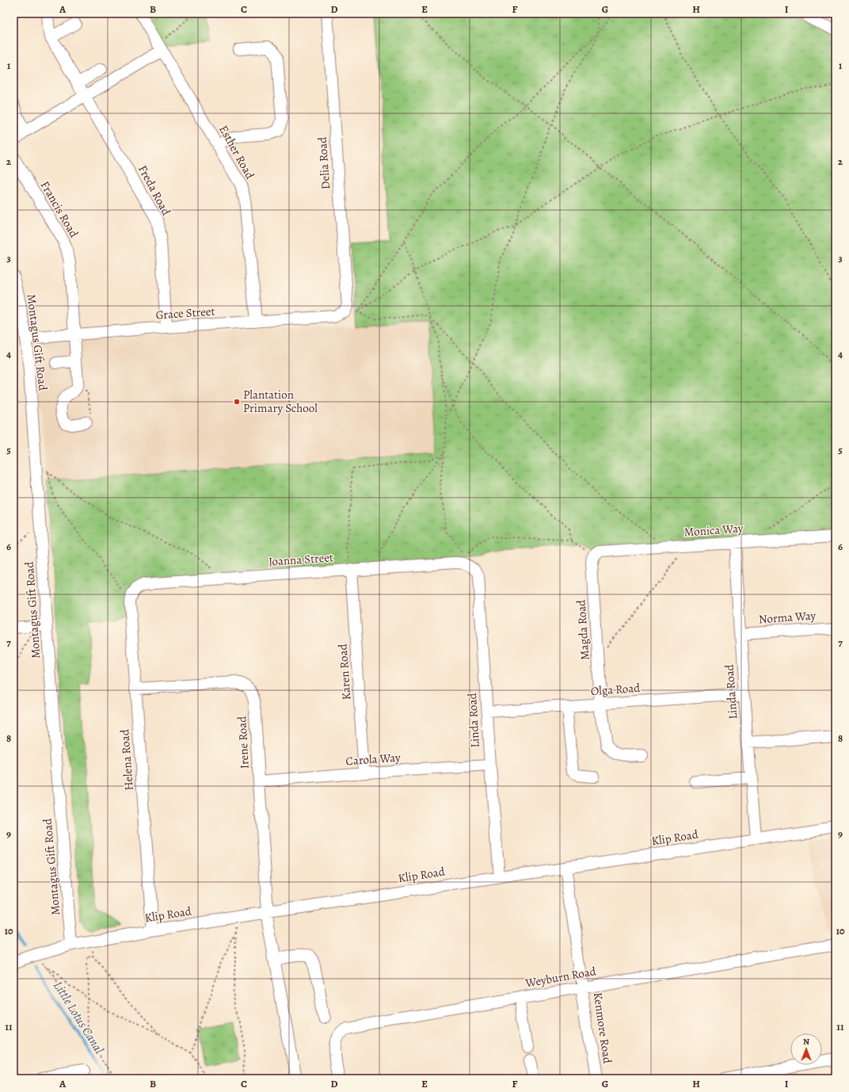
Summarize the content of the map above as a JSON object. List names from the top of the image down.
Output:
{
  "streets": {
    "street": [
      "Esther Road",
      "Delia Road",
      "Freda Road",
      "Francis Road",
      "Grace Street",
      "Montagus Gift Road",
      "Monica Way",
      "Joanna Street",
      "Norma Way",
      "Magda Road",
      "Karen Road",
      "Olga Road",
      "Linda Road",
      "Irene Road",
      "Carola Way",
      "Helena Road",
      "Klip Road",
      "Weyburn Road",
      "Kenmore Road"
    ]
  },
  "crossings": [
    ["Esther Road", "Grace Street"],
    ["Delia Road", "Grace Street"],
    ["Freda Road", "Grace Street"],
    ["Francis Road", "Grace Street"],
    ["Grace Street", "Montagus Gift Road"],
    ["Montagus Gift Road", "Klip Road"],
    ["Monica Way", "Magda Road"],
    ["Monica Way", "Linda Road"],
    ["Joanna Street", "Karen Road"],
    ["Joanna Street", "Linda Road"],
    ["Joanna Street", "Helena Road"],
    ["Norma Way", "Linda Road"],
    ["Magda Road", "Olga Road"],
    ["Karen Road", "Carola Way"],
    ["Olga Road", "Linda Road"],
    ["Linda Road", "Carola Way"],
    ["Linda Road", "Klip Road"],
    ["Irene Road", "Carola Way"],
    ["Irene Road", "Helena Road"],
    ["Irene Road", "Klip Road"],
    ["Helena Road", "Klip Road"],
    ["Klip Road", "Kenmore Road"],
    ["Weyburn Road", "Kenmore Road"]
  ],
  "water": ["Little Lotus Canal"],
  "places": ["Plantation Primary School"],
  "north": "top",
  "grid": {
    "columns": [
      "A",
      "B",
      "C",
      "D",
      "E",
      "F",
      "G",
      "H",
      "I"
    ],
    "rows": [
      "1",
      "2",
      "3",
      "4",
      "5",
      "6",
      "7",
      "8",
      "9",
      "10",
      "11"
    ]
  }
}
